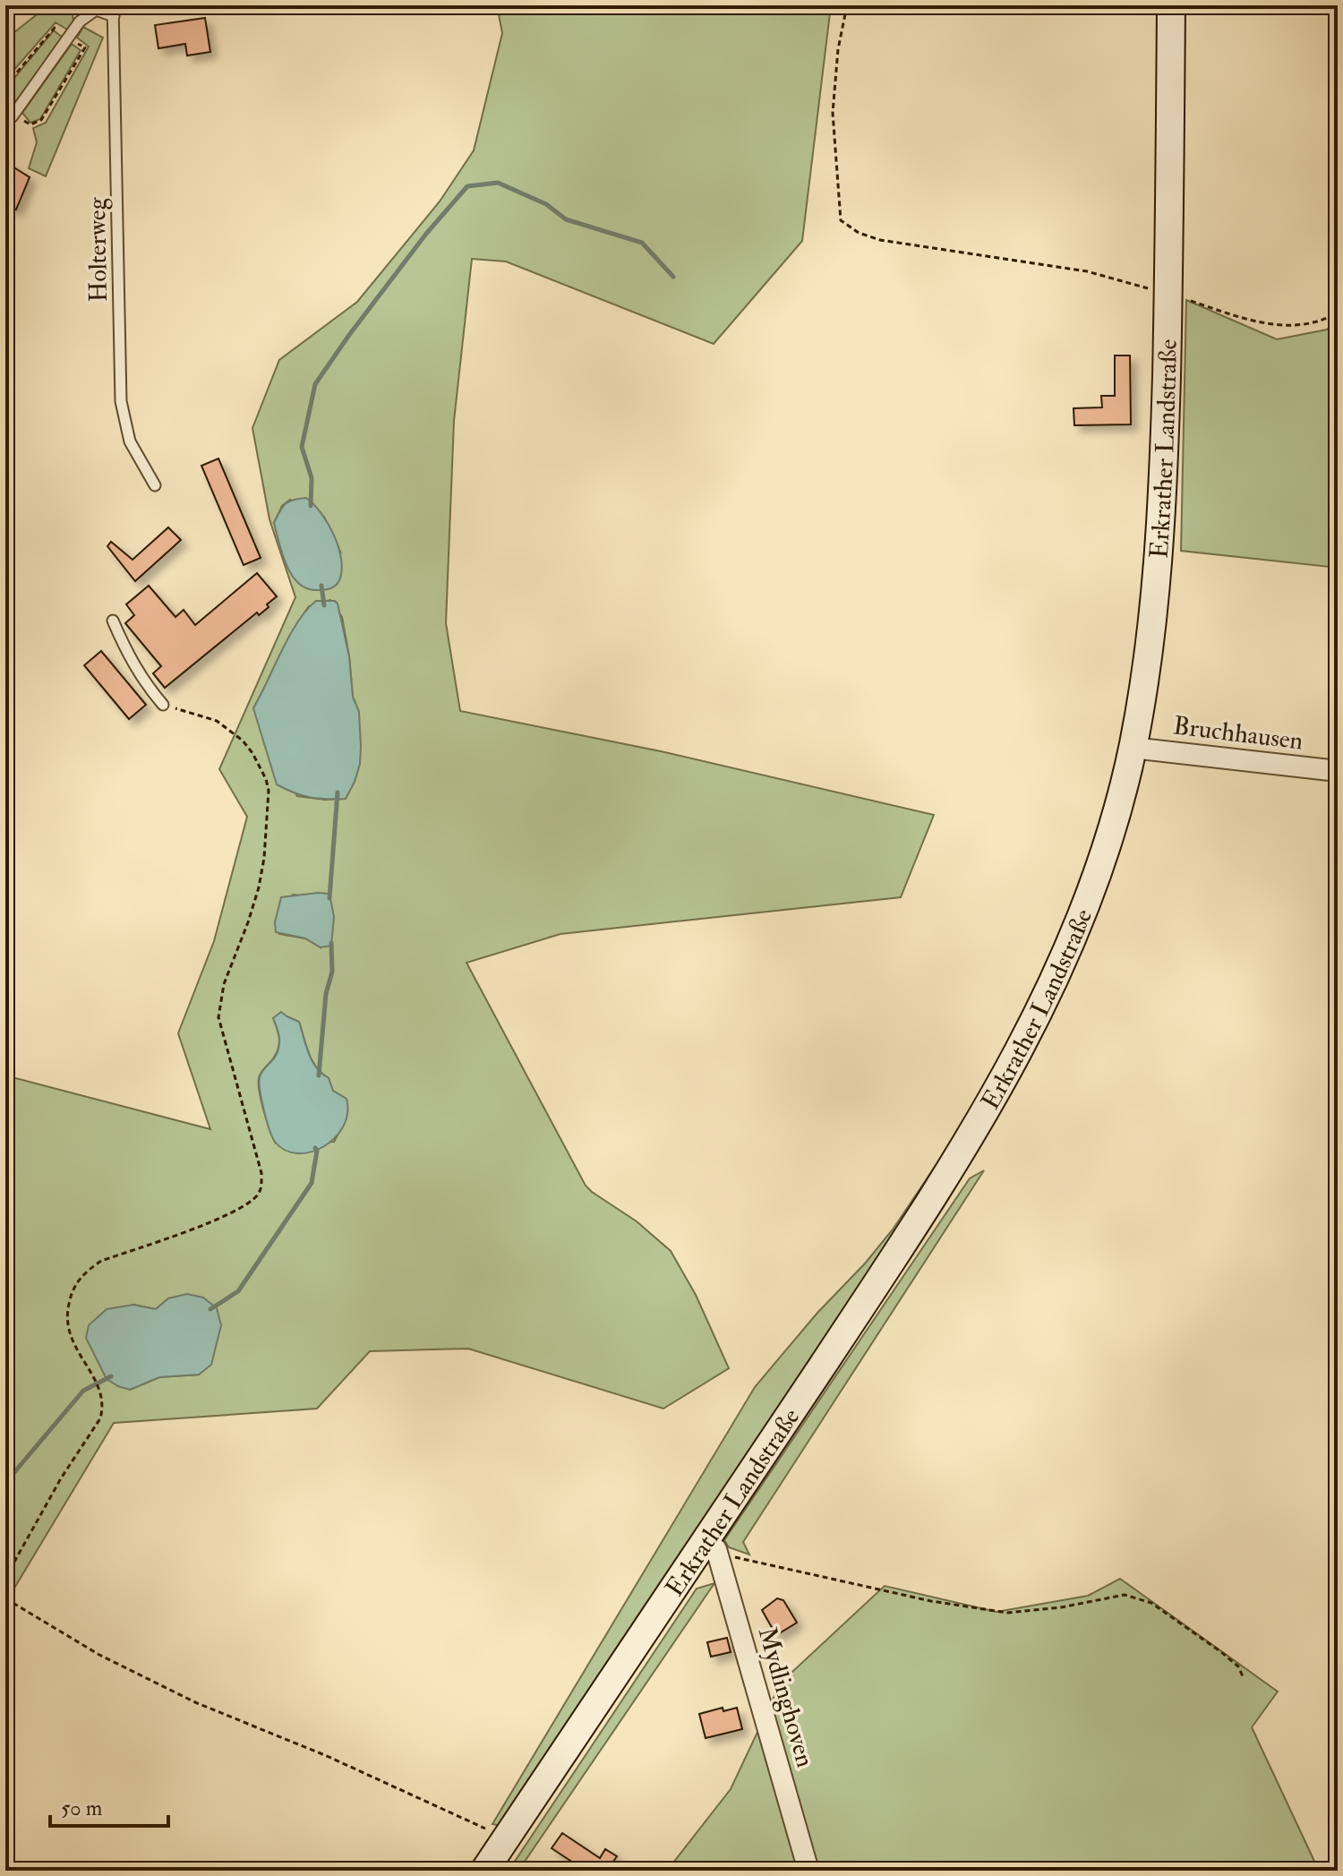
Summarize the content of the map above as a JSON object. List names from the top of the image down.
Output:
{
  "streets": {
    "street": ["Erkrather Landstraße", "Bruchhausen", "Mydlinghoven"],
    "lane": ["Holterweg"]
  },
  "crossings": [
    ["Erkrather Landstraße", "Bruchhausen"],
    ["Erkrather Landstraße", "Mydlinghoven"]
  ],
  "scale_bar": "50 m"
}
